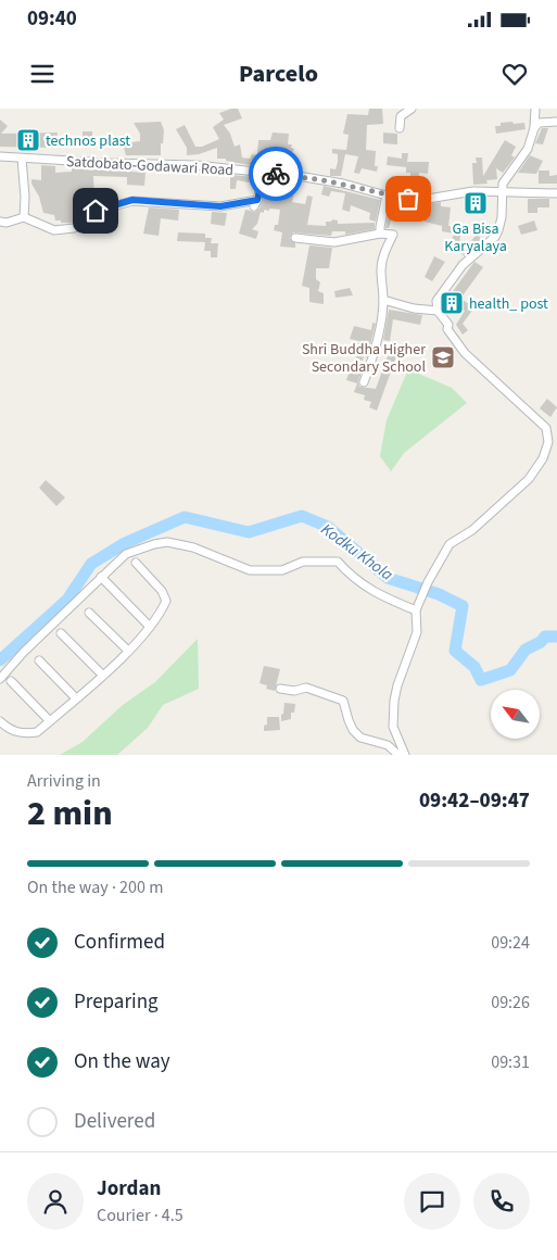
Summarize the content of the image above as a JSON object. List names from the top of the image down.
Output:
{
  "streets": {
    "street": ["Satdobato-Godawari Road"]
  },
  "water": ["Kodku Khola"],
  "places": {
    "building": ["technos plast", "Ga Bisa Karyalaya", "health_ post"],
    "school or university": ["Shri Buddha Higher Secondary School"]
  },
  "north": "top left",
  "page": {
    "status": "09:40",
    "header": "Parcelo",
    "heading": ["2 min", "Arriving in", "09:42–09:47"],
    "panel": ["Jordan", "Courier · 4.5"],
    "bar": "On the way · 200 m",
    "list": [
      ["Confirmed", "09:24"],
      ["Preparing", "09:26"],
      ["On the way", "09:31"],
      "Delivered"
    ]
  }
}
